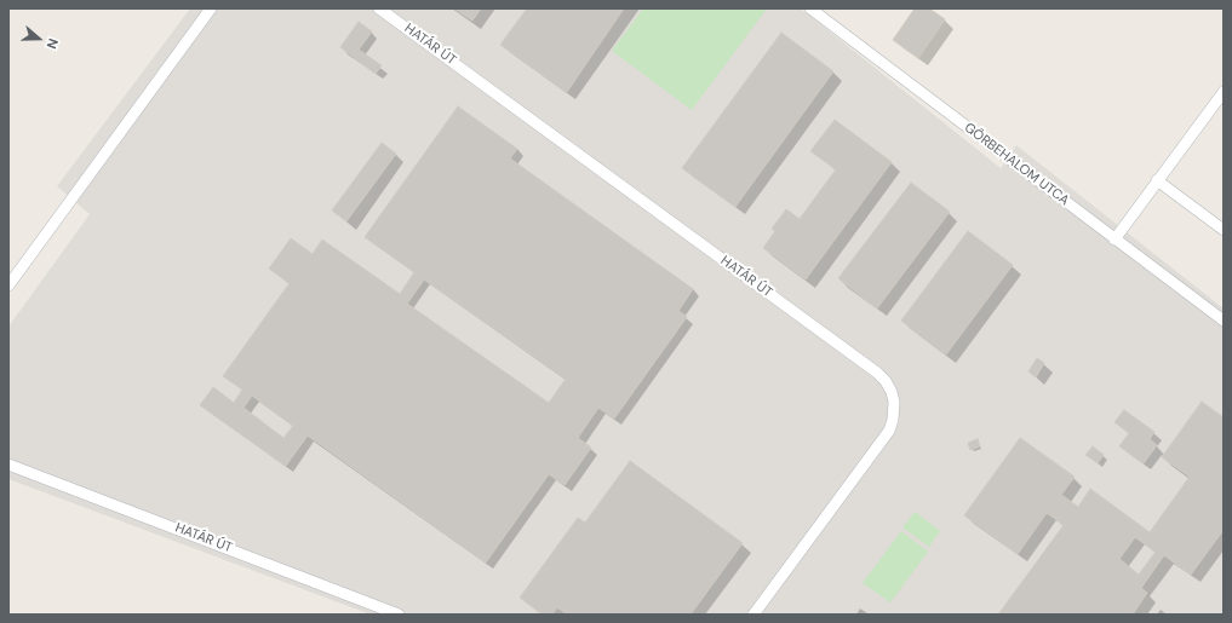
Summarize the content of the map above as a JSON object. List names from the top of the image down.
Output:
{
  "streets": {
    "street": ["HATÁR ÚT", "GÖRBEHALOM UTCA"]
  },
  "north": "right"
}
